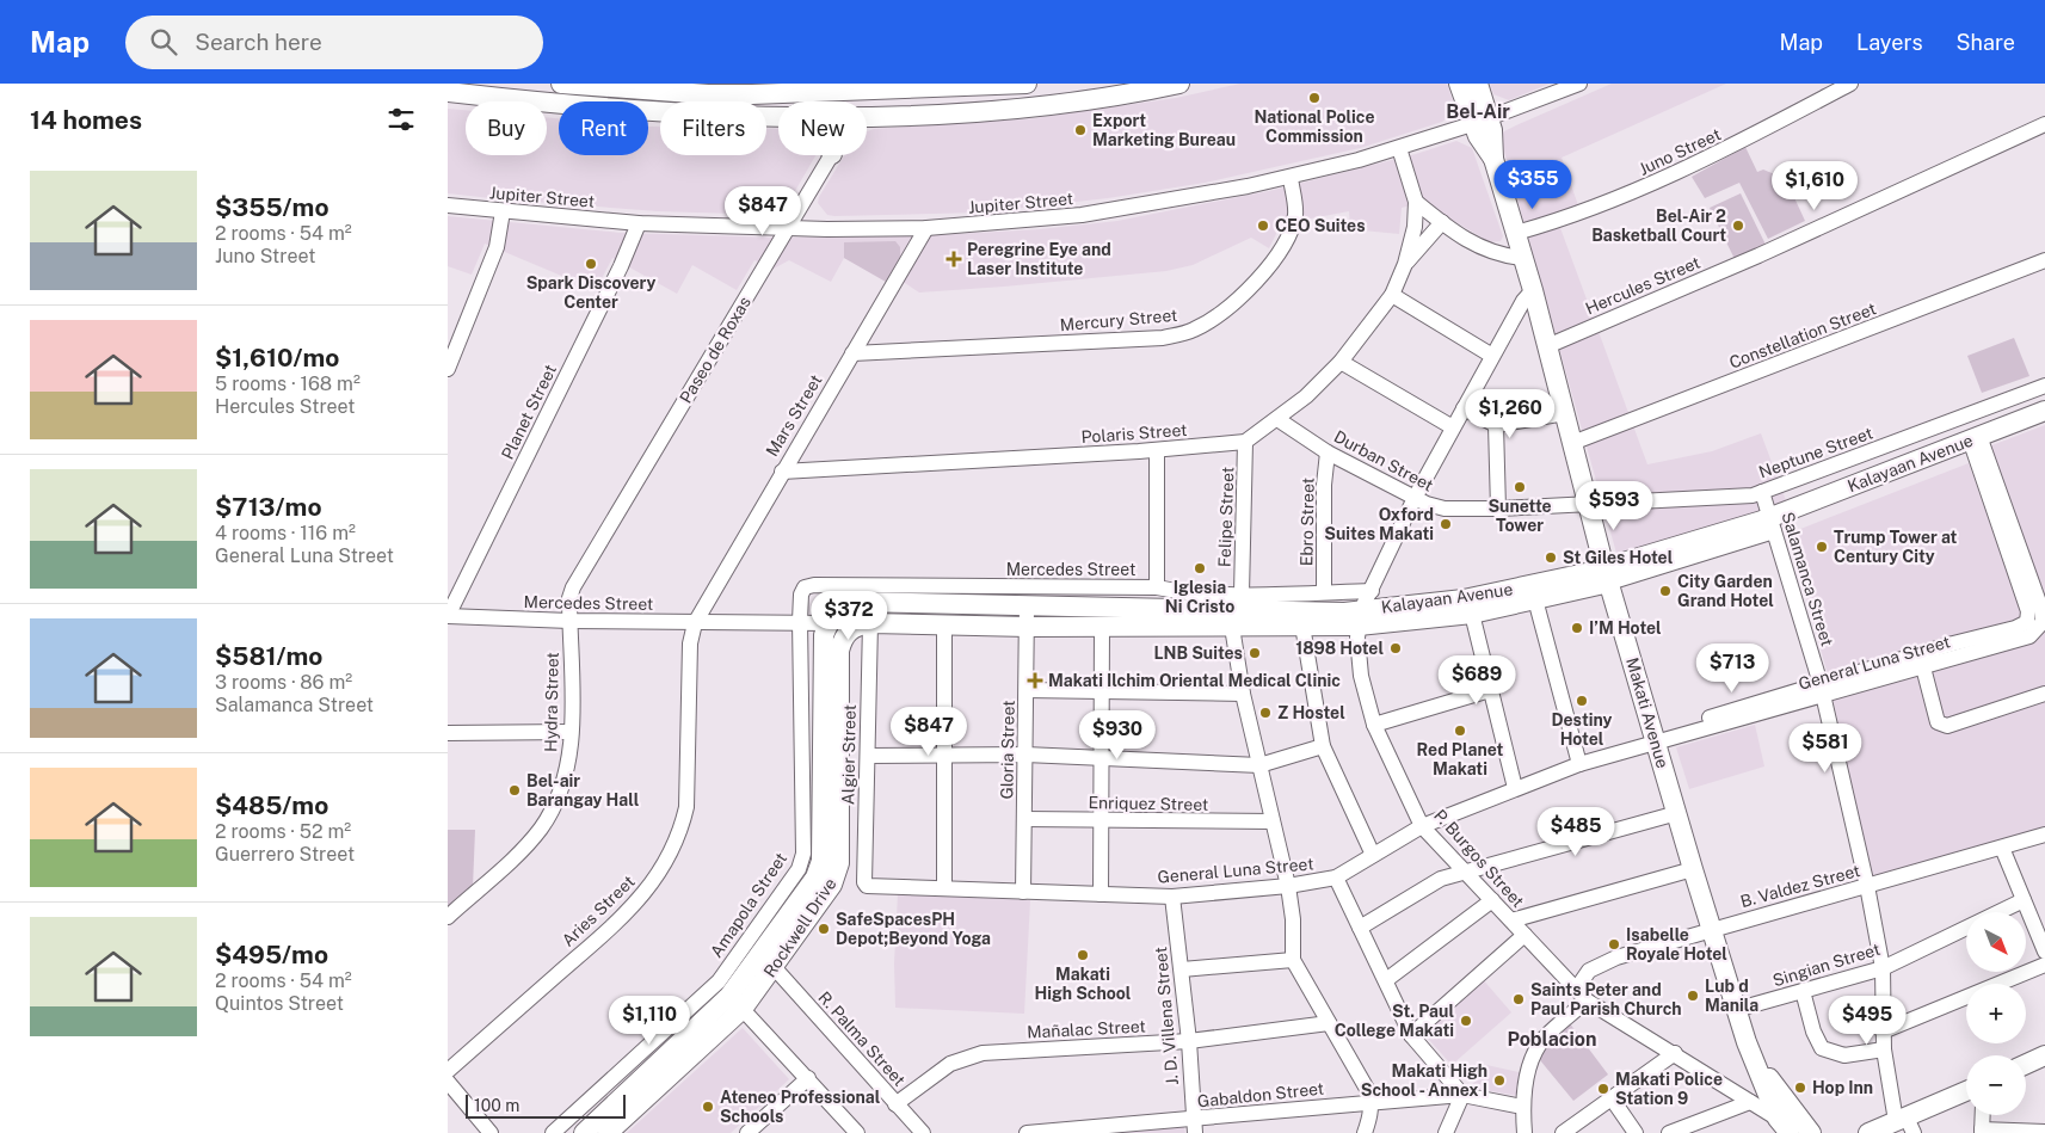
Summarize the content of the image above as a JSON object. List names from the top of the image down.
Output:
{
  "streets": {
    "main road": [
      "Paseo de Roxas",
      "Kalayaan Avenue",
      "Makati Avenue",
      "Rockwell Drive"
    ],
    "street": [
      "Juno Street",
      "Jupiter Street",
      "Hercules Street",
      "Mercury Street",
      "Constellation Street",
      "Planet Street",
      "Mars Street",
      "Polaris Street",
      "Neptune Street",
      "Durban Street",
      "Felipe Street",
      "Ebro Street",
      "Mercedes Street",
      "Salamanca Street",
      "General Luna Street",
      "Hydra Street",
      "Gloria Street",
      "Algier Street",
      "Enriquez Street",
      "P. Burgos Street",
      "B. Valdez Street",
      "Amapola Street",
      "Aries Street",
      "Singian Street",
      "J. D. Villena Street",
      "Mañalac Street",
      "R. Palma Street",
      "Gabaldon Street"
    ]
  },
  "crossings": [
    ["Juno Street", "Makati Avenue"],
    ["Jupiter Street", "Mercury Street"],
    ["Jupiter Street", "Paseo de Roxas"],
    ["Jupiter Street", "Planet Street"],
    ["Jupiter Street", "Mars Street"],
    ["Jupiter Street", "Polaris Street"],
    ["Jupiter Street", "Makati Avenue"],
    ["Hercules Street", "Makati Avenue"],
    ["Mercury Street", "Mars Street"],
    ["Constellation Street", "Makati Avenue"],
    ["Paseo de Roxas", "Mercedes Street"],
    ["Paseo de Roxas", "Hydra Street"],
    ["Planet Street", "Mercedes Street"],
    ["Mars Street", "Polaris Street"],
    ["Mars Street", "Mercedes Street"],
    ["Mars Street", "Aries Street"],
    ["Polaris Street", "Durban Street"],
    ["Polaris Street", "Felipe Street"],
    ["Neptune Street", "Durban Street"],
    ["Neptune Street", "Salamanca Street"],
    ["Neptune Street", "Makati Avenue"],
    ["Durban Street", "Ebro Street"],
    ["Durban Street", "Makati Avenue"],
    ["Durban Street", "P. Burgos Street"],
    ["Kalayaan Avenue", "Mercedes Street"],
    ["Kalayaan Avenue", "Salamanca Street"],
    ["Kalayaan Avenue", "General Luna Street"],
    ["Kalayaan Avenue", "Makati Avenue"],
    ["Kalayaan Avenue", "Gloria Street"],
    ["Kalayaan Avenue", "Algier Street"],
    ["Kalayaan Avenue", "P. Burgos Street"],
    ["Kalayaan Avenue", "Rockwell Drive"],
    ["Felipe Street", "Mercedes Street"],
    ["Ebro Street", "Mercedes Street"],
    ["Mercedes Street", "Hydra Street"],
    ["Mercedes Street", "P. Burgos Street"],
    ["Mercedes Street", "Amapola Street"],
    ["Mercedes Street", "Aries Street"],
    ["Mercedes Street", "Rockwell Drive"],
    ["Salamanca Street", "General Luna Street"],
    ["Salamanca Street", "B. Valdez Street"],
    ["Salamanca Street", "Singian Street"],
    ["General Luna Street", "Makati Avenue"],
    ["General Luna Street", "Gloria Street"],
    ["General Luna Street", "Algier Street"],
    ["General Luna Street", "P. Burgos Street"],
    ["General Luna Street", "J. D. Villena Street"],
    ["Makati Avenue", "P. Burgos Street"],
    ["Makati Avenue", "B. Valdez Street"],
    ["Makati Avenue", "Singian Street"],
    ["Gloria Street", "Enriquez Street"],
    ["Algier Street", "Rockwell Drive"],
    ["P. Burgos Street", "B. Valdez Street"],
    ["B. Valdez Street", "Gabaldon Street"],
    ["Rockwell Drive", "R. Palma Street"],
    ["J. D. Villena Street", "Mañalac Street"],
    ["J. D. Villena Street", "Gabaldon Street"],
    ["Mañalac Street", "R. Palma Street"]
  ],
  "districts": ["Bel-Air", "Poblacion"],
  "places": {
    "other": [
      "National Police Commission",
      "Export Marketing Bureau",
      "CEO Suites",
      "Bel-Air 2 Basketball Court",
      "Spark Discovery Center",
      "Sunette Tower",
      "Oxford Suites Makati",
      "Trump Tower at Century City",
      "St Giles Hotel",
      "Iglesia Ni Cristo",
      "City Garden Grand Hotel",
      "I’M Hotel",
      "1898 Hotel",
      "LNB Suites",
      "Destiny Hotel",
      "Z Hostel",
      "Red Planet Makati",
      "Bel-air Barangay Hall",
      "SafeSpacesPH Depot;Beyond Yoga",
      "Isabelle Royale Hotel",
      "Makati High School",
      "Lub d Manila",
      "Saints Peter and Paul Parish Church",
      "St. Paul College Makati",
      "Makati High School - Annex I",
      "Hop Inn",
      "Makati Police Station 9",
      "Ateneo Professional Schools"
    ],
    "health": ["Peregrine Eye and Laser Institute", "Makati Ilchim Oriental Medical Clinic"]
  },
  "scale_bar": "100 m",
  "north": "bottom right",
  "page": {
    "header": "Map",
    "search": "Search here",
    "nav": ["Map", "Layers", "Share"],
    "heading": "14 homes",
    "chip": [
      "Buy",
      "Rent",
      "Filters",
      "New"
    ],
    "list": [
      {
        "name": "$355/mo",
        "note": "2 rooms · 54 m² · Juno Street"
      },
      {
        "name": "$1,610/mo",
        "note": "5 rooms · 168 m² · Hercules Street"
      },
      {
        "name": "$713/mo",
        "note": "4 rooms · 116 m² · General Luna Street"
      },
      {
        "name": "$581/mo",
        "note": "3 rooms · 86 m² · Salamanca Street"
      },
      {
        "name": "$485/mo",
        "note": "2 rooms · 52 m² · Guerrero Street"
      },
      {
        "name": "$495/mo",
        "note": "2 rooms · 54 m² · Quintos Street"
      }
    ],
    "price": [
      "$355",
      "$1,610",
      "$847",
      "$1,260",
      "$593",
      "$372",
      "$713",
      "$689",
      "$847",
      "$930",
      "$581",
      "$485",
      "$1,110",
      "$495"
    ],
    "map_buttons": ["+", "−"],
    "scale": "100 m"
  }
}
